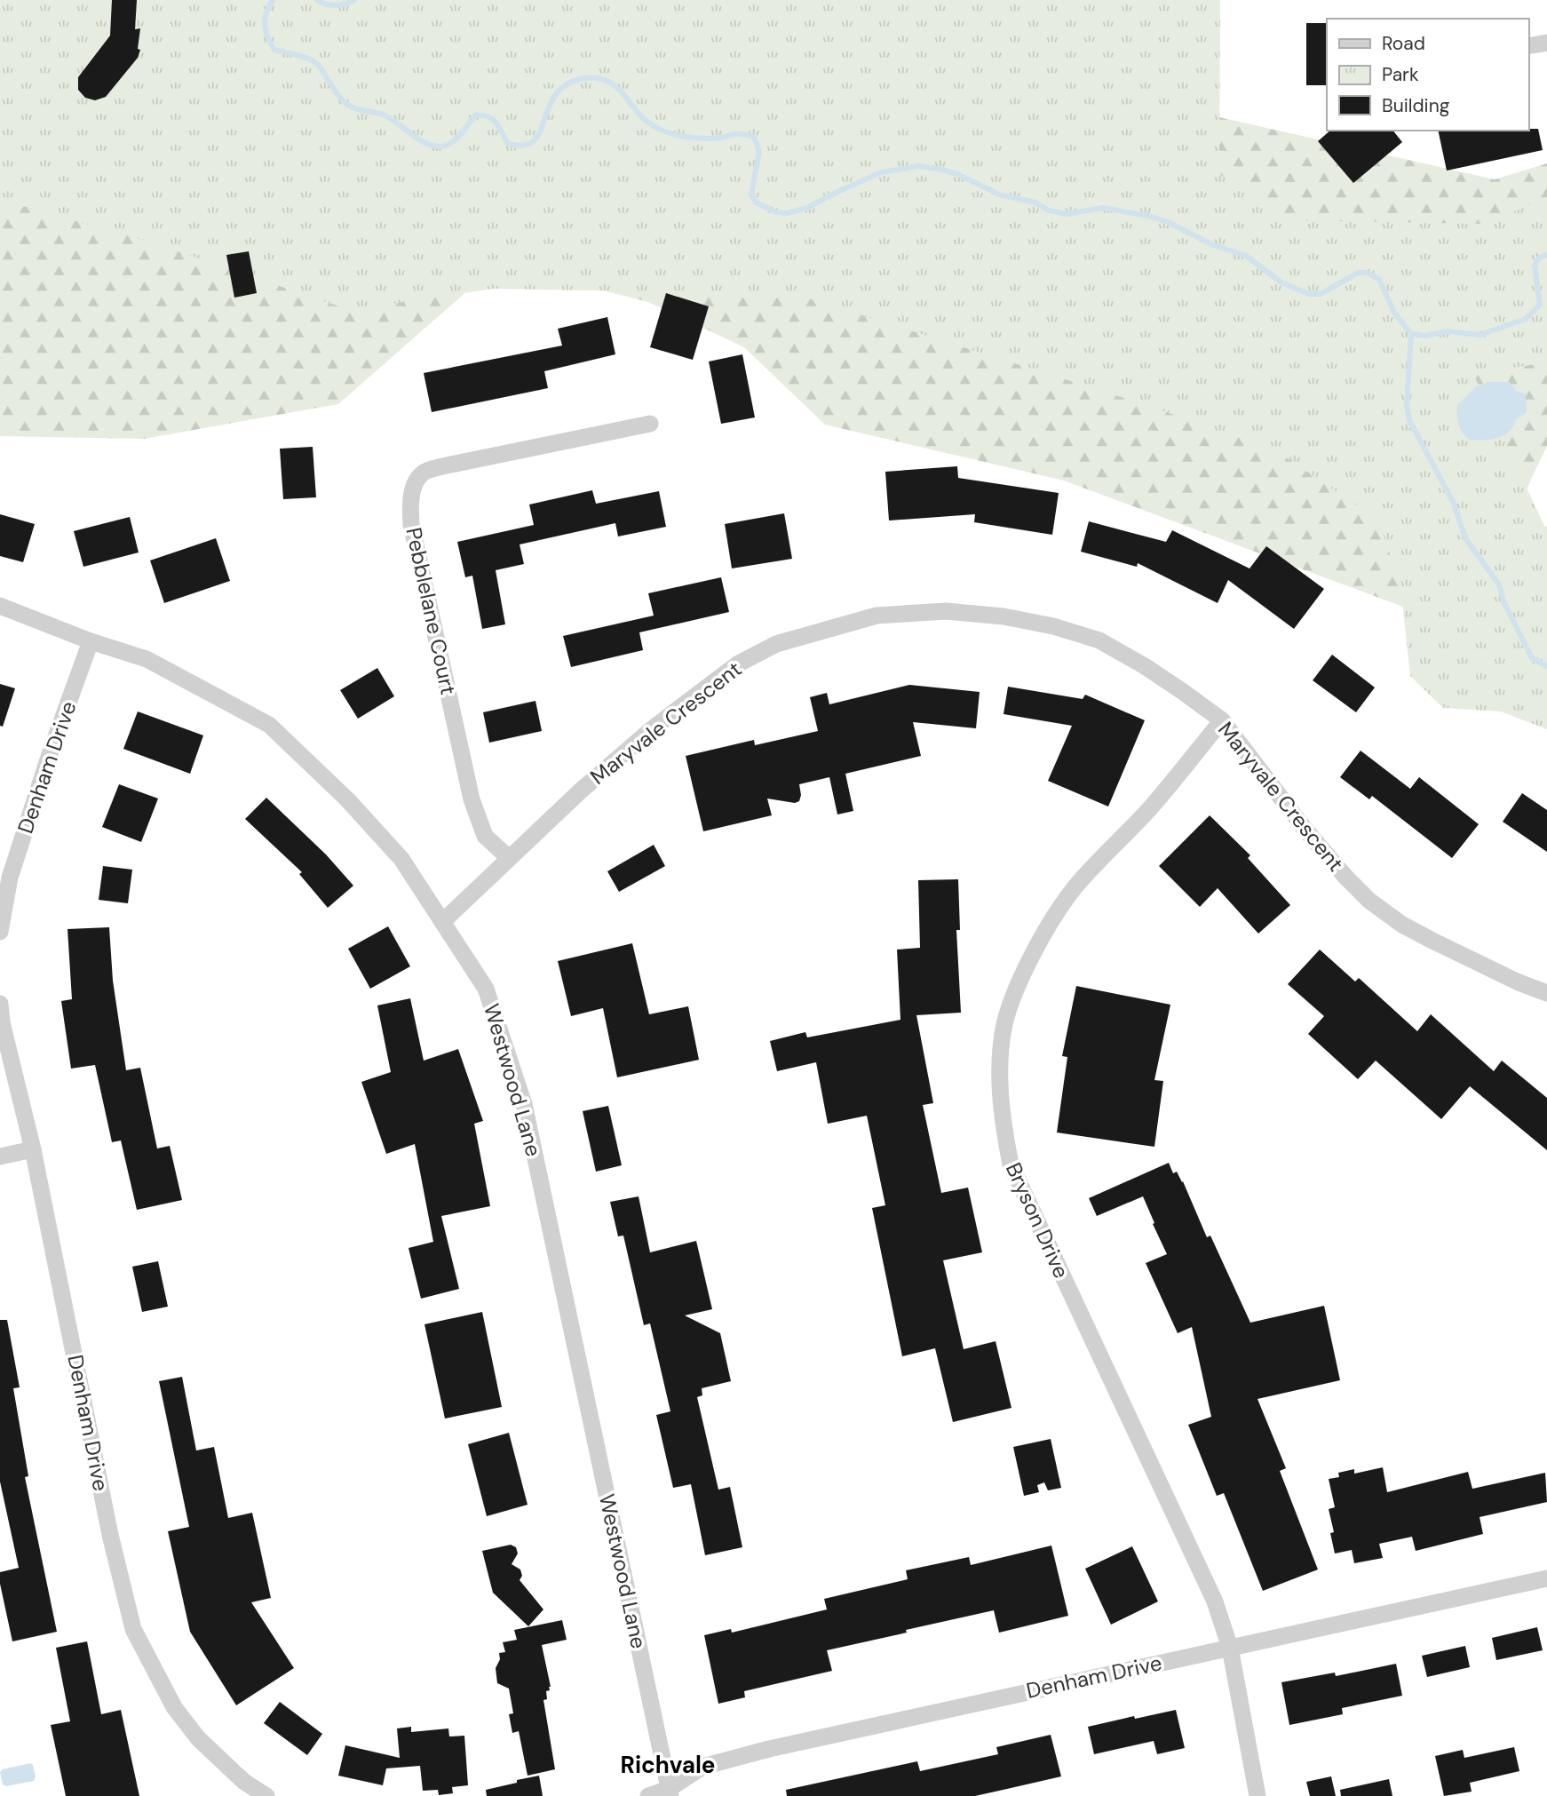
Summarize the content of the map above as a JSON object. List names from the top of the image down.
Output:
{
  "streets": {
    "street": [
      "Pebblelane Court",
      "Maryvale Crescent",
      "Denham Drive",
      "Westwood Lane",
      "Bryson Drive"
    ]
  },
  "crossings": [
    ["Pebblelane Court", "Maryvale Crescent"],
    ["Maryvale Crescent", "Westwood Lane"],
    ["Maryvale Crescent", "Bryson Drive"],
    ["Denham Drive", "Westwood Lane"],
    ["Denham Drive", "Bryson Drive"]
  ],
  "districts": ["Richvale"],
  "legend": ["Road", "Park", "Building"]
}
